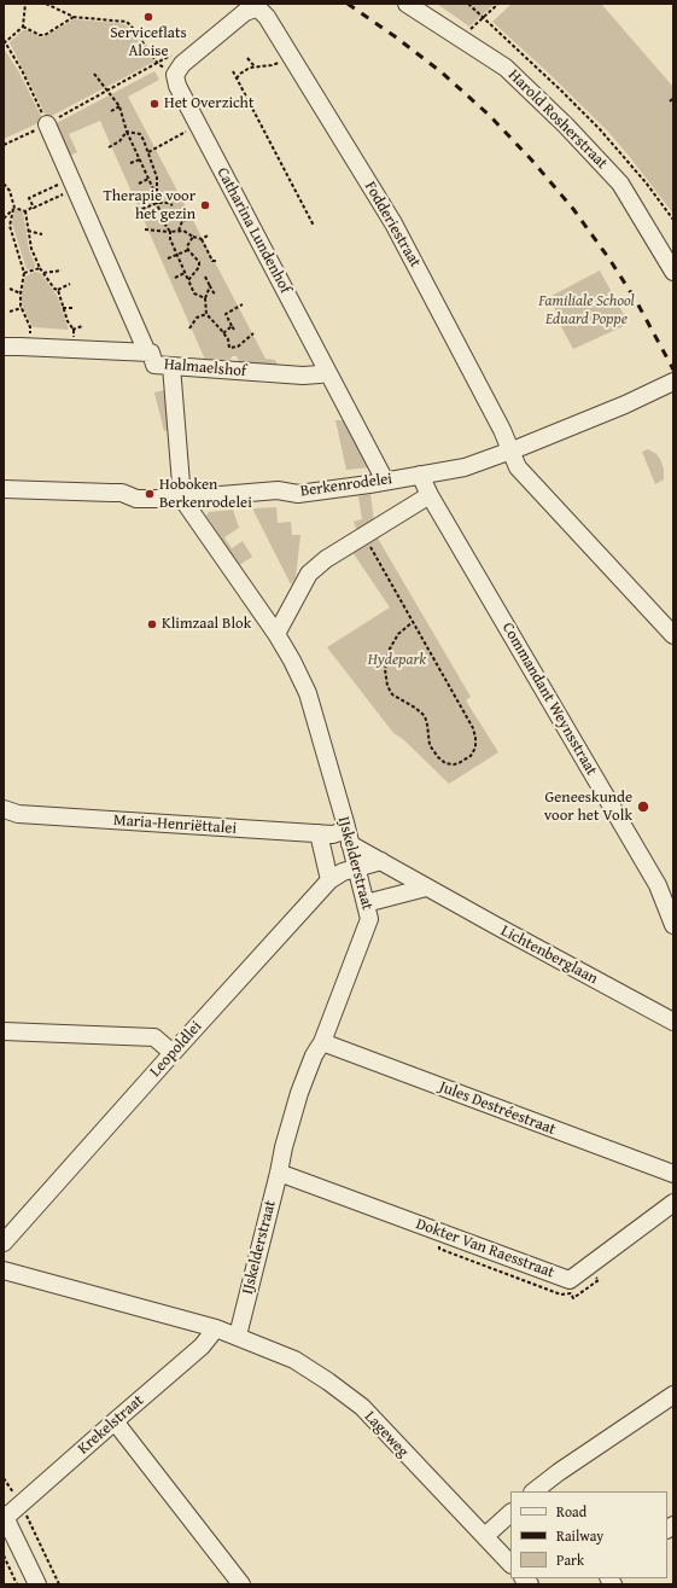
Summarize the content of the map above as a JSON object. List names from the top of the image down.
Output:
{
  "streets": {
    "street": [
      "Harold Rosherstraat",
      "Fodderiestraat",
      "Catharina Lundenhof",
      "Halmaelshof",
      "Berkenrodelei",
      "Commandant Weynsstraat",
      "Maria-Henriëttalei",
      "IJskelderstraat",
      "Lichtenberglaan",
      "Leopoldlei",
      "Jules Destréestraat",
      "Dokter Van Raesstraat",
      "Krekelstraat",
      "Lageweg"
    ]
  },
  "crossings": [
    ["Fodderiestraat", "Catharina Lundenhof"],
    ["Fodderiestraat", "Berkenrodelei"],
    ["Catharina Lundenhof", "Halmaelshof"],
    ["Catharina Lundenhof", "Berkenrodelei"],
    ["Berkenrodelei", "Commandant Weynsstraat"],
    ["Berkenrodelei", "IJskelderstraat"],
    ["Maria-Henriëttalei", "IJskelderstraat"],
    ["Maria-Henriëttalei", "Lichtenberglaan"],
    ["IJskelderstraat", "Lichtenberglaan"],
    ["IJskelderstraat", "Leopoldlei"],
    ["IJskelderstraat", "Jules Destréestraat"],
    ["IJskelderstraat", "Dokter Van Raesstraat"],
    ["IJskelderstraat", "Lageweg"],
    ["Krekelstraat", "Lageweg"]
  ],
  "parks": ["Familiale School Eduard Poppe", "Hydepark"],
  "places": [
    "Serviceflats Aloise",
    "Het Overzicht",
    "Therapie voor het gezin",
    "Hoboken Berkenrodelei",
    "Klimzaal Blok",
    "Geneeskunde voor het Volk"
  ],
  "legend": ["Road", "Railway", "Park"]
}
